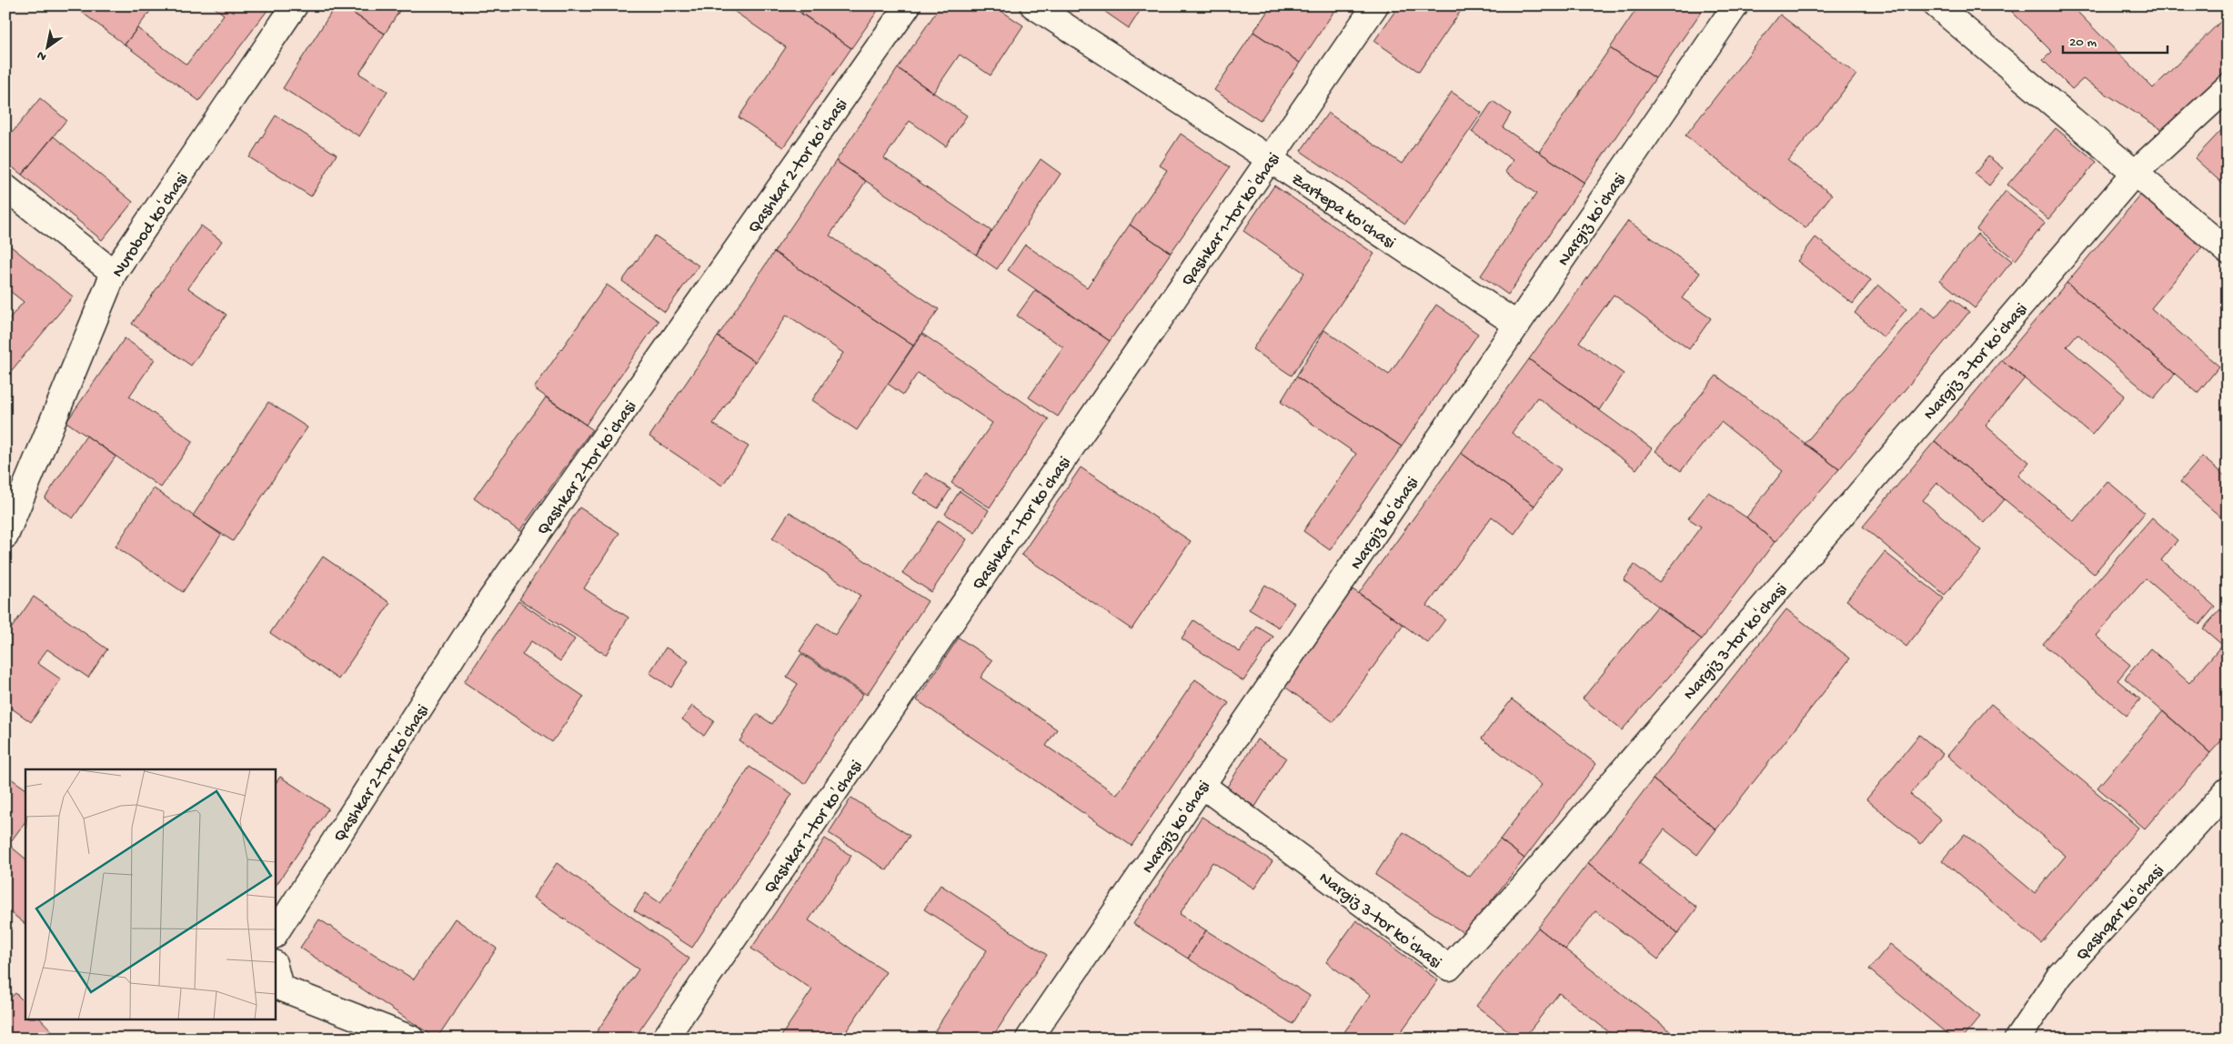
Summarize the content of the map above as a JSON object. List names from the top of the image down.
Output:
{
  "streets": {
    "street": [
      "Qashkar 2-tor koʼchasi",
      "Zartepa ko'chasi",
      "Qashkar 1-tor koʼchasi",
      "Nargiz koʻchasi",
      "Nurobod koʻchasi",
      "Nargiz 3-tor koʻchasi",
      "Qashqar koʻchasi"
    ]
  },
  "crossings": [
    ["Zartepa ko'chasi", "Qashkar 1-tor koʼchasi"],
    ["Zartepa ko'chasi", "Nargiz koʻchasi"],
    ["Nargiz koʻchasi", "Nargiz 3-tor koʻchasi"]
  ],
  "scale_bar": "20 m",
  "north": "bottom left"
}
